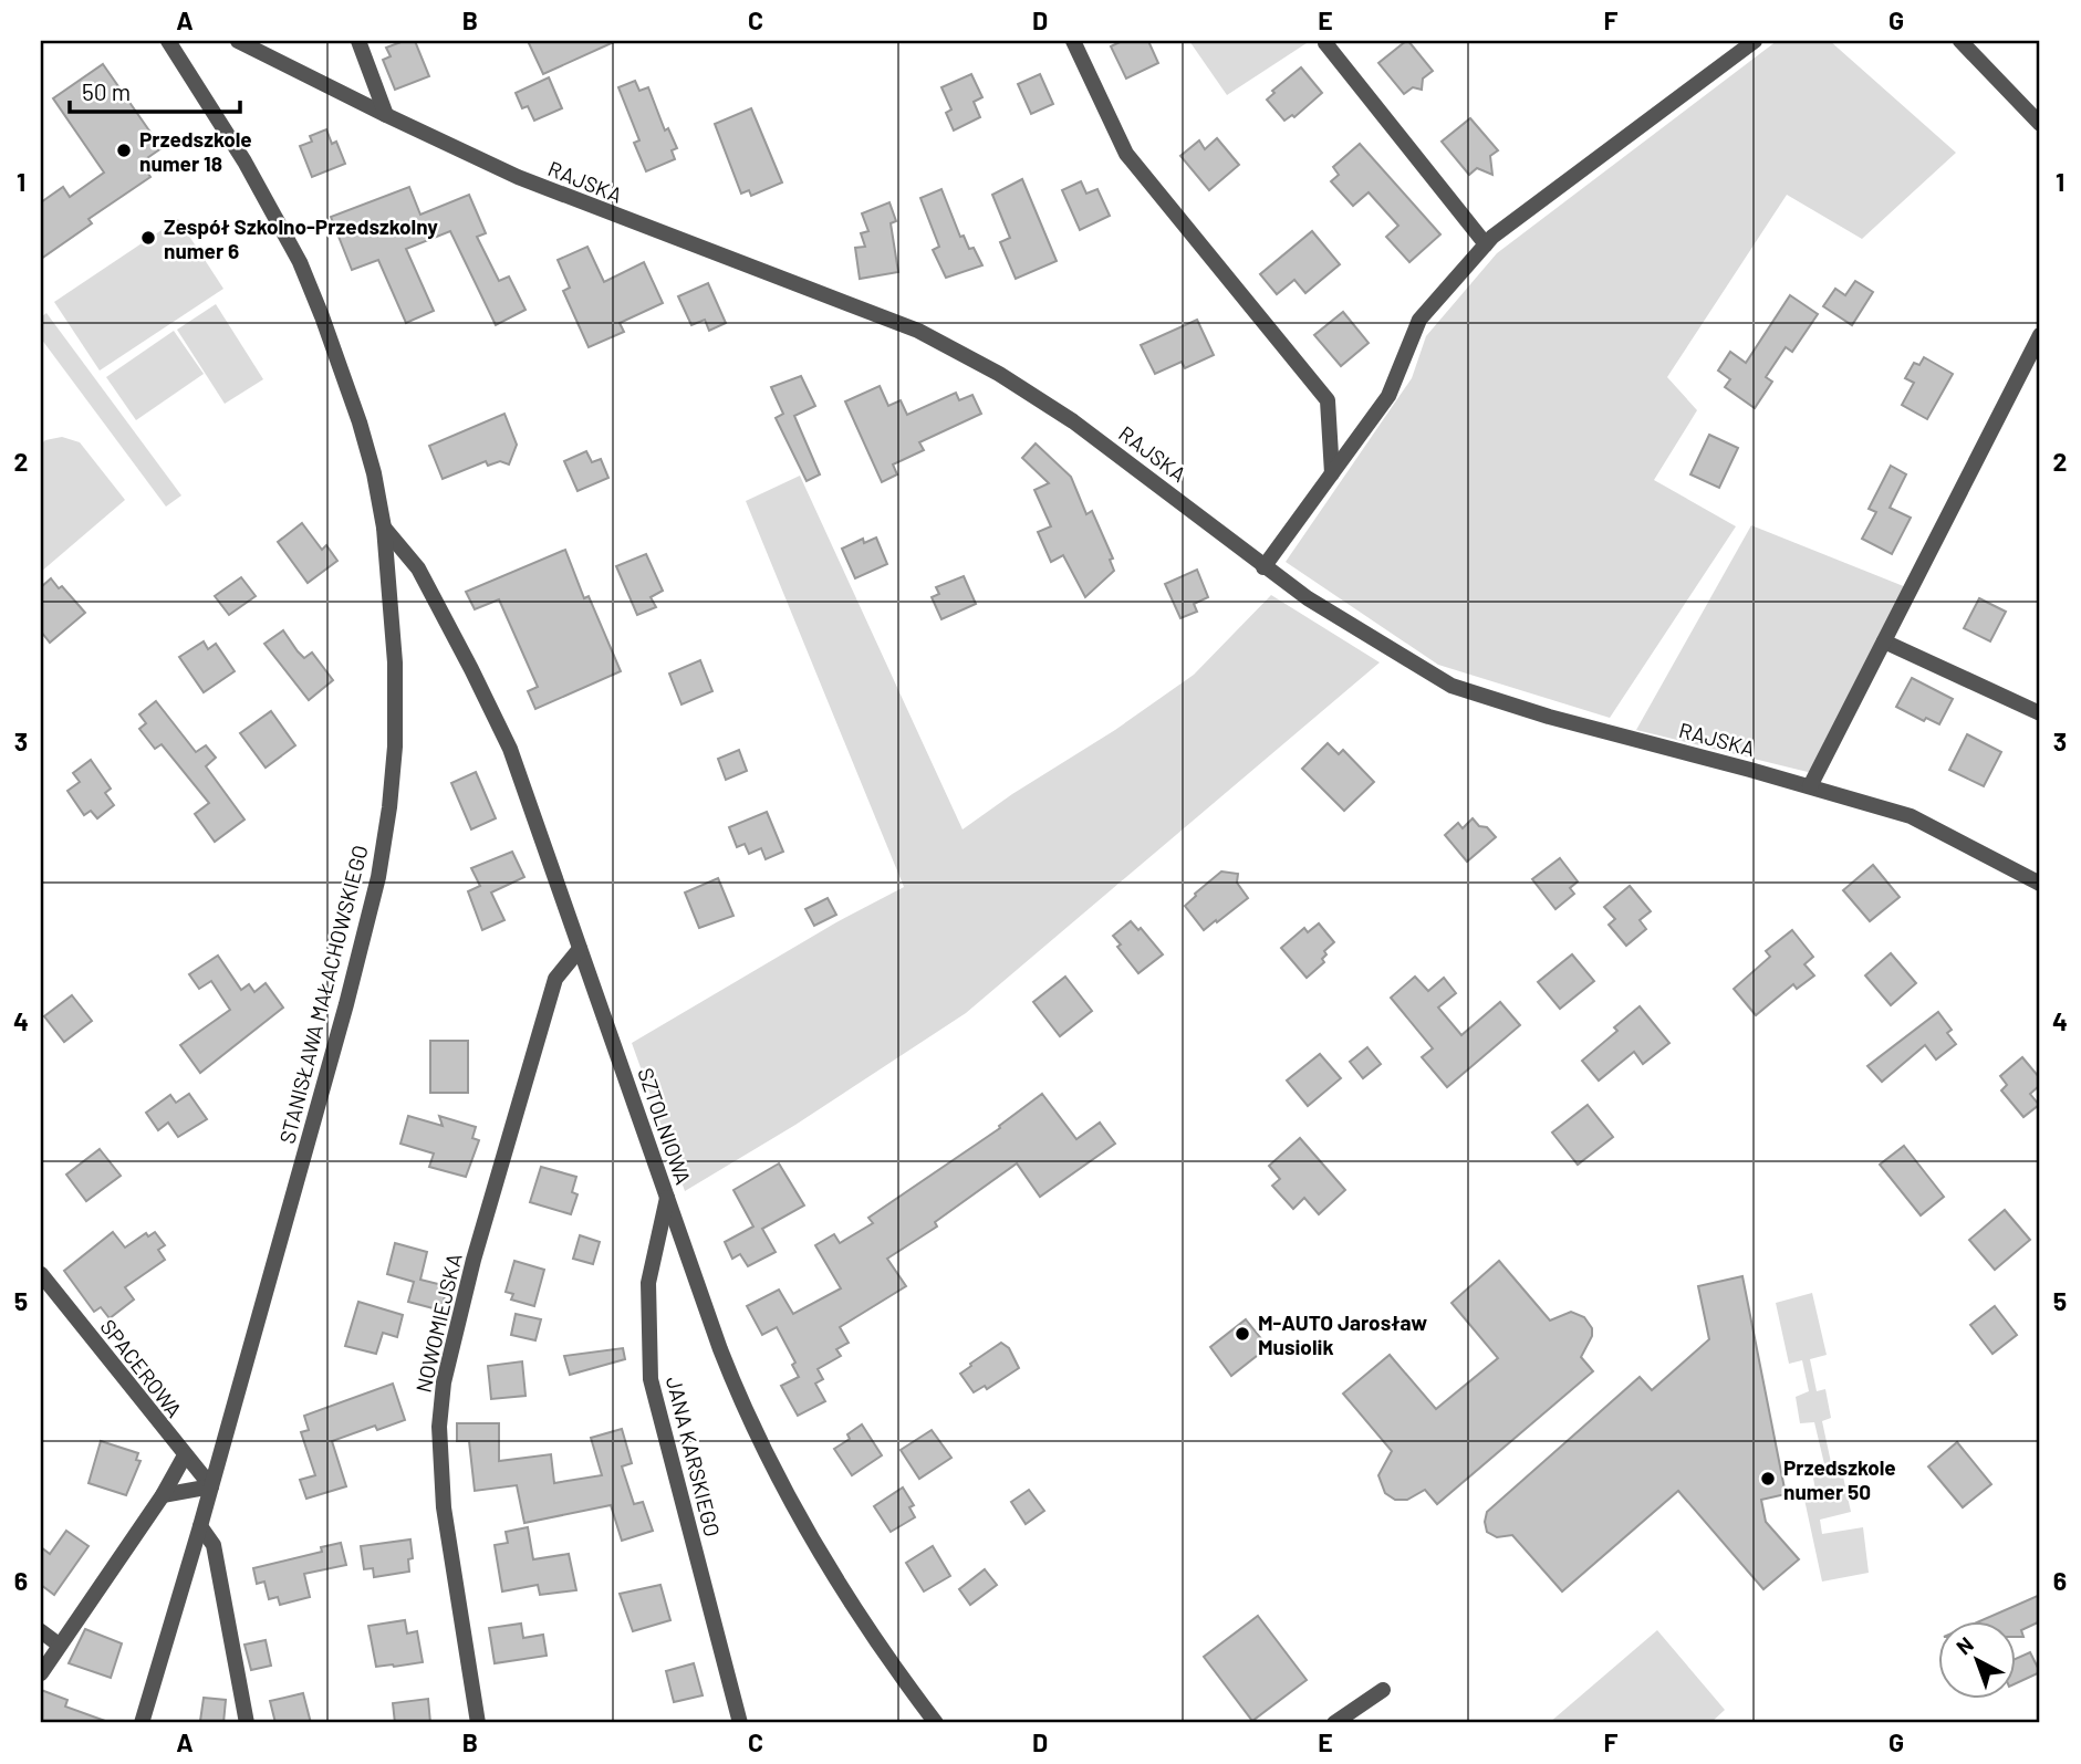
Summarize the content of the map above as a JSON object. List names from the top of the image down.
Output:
{
  "streets": {
    "street": [
      "RAJSKA",
      "STANISŁAWA MAŁACHOWSKIEGO",
      "SZTOLNIOWA",
      "NOWOMIEJSKA",
      "SPACEROWA",
      "JANA KARSKIEGO"
    ]
  },
  "crossings": [
    ["STANISŁAWA MAŁACHOWSKIEGO", "SZTOLNIOWA"],
    ["STANISŁAWA MAŁACHOWSKIEGO", "SPACEROWA"],
    ["SZTOLNIOWA", "NOWOMIEJSKA"],
    ["SZTOLNIOWA", "JANA KARSKIEGO"]
  ],
  "places": [
    "Przedszkole numer 18",
    "Zespół Szkolno-Przedszkolny numer 6",
    "M-AUTO Jarosław Musiolik",
    "Przedszkole numer 50"
  ],
  "scale_bar": "50 m",
  "north": "top left",
  "grid": {
    "columns": [
      "A",
      "B",
      "C",
      "D",
      "E",
      "F",
      "G"
    ],
    "rows": [
      "1",
      "2",
      "3",
      "4",
      "5",
      "6"
    ]
  }
}
